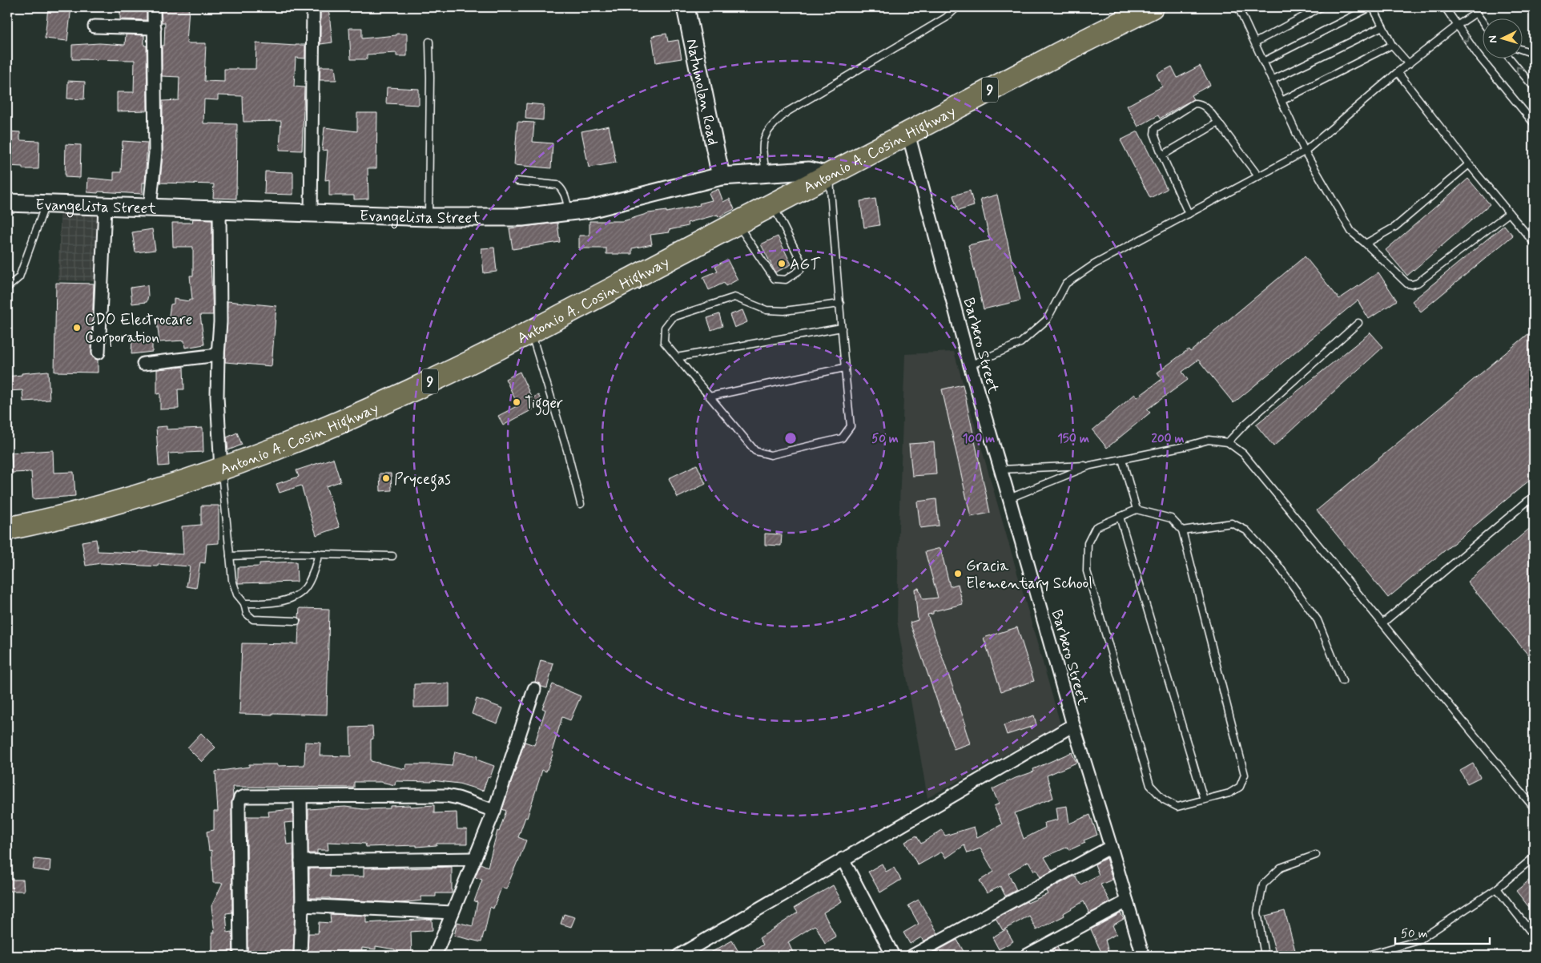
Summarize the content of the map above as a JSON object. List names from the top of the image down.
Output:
{
  "streets": {
    "highway": ["9", "Antonio A. Cosin Highway"],
    "street": ["Natumolan Road", "Evangelista Street", "Barbero Street"]
  },
  "crossings": [
    ["Natumolan Road", "Evangelista Street"],
    ["Antonio A. Cosin Highway", "Evangelista Street"],
    ["Antonio A. Cosin Highway", "Barbero Street"]
  ],
  "places": [
    "AGT",
    "CDO Electrocare Corporation",
    "Tigger",
    "Prycegas",
    "Gracia Elementary School"
  ],
  "scale_bar": "50 m",
  "north": "left",
  "rings": [
    "50 m",
    "100 m",
    "150 m",
    "200 m"
  ]
}
